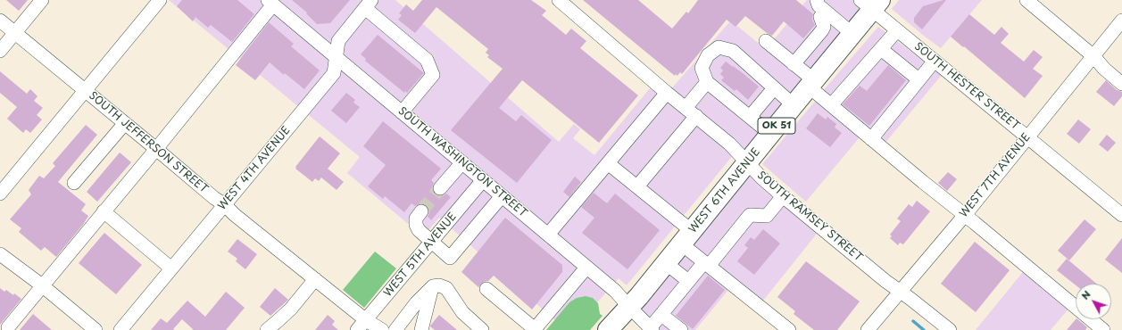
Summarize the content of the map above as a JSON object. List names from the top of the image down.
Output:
{
  "streets": {
    "highway": ["OK 51", "WEST 6TH AVENUE"],
    "street": [
      "SOUTH HESTER STREET",
      "SOUTH JEFFERSON STREET",
      "SOUTH WASHINGTON STREET",
      "WEST 4TH AVENUE",
      "WEST 7TH AVENUE",
      "SOUTH RAMSEY STREET",
      "WEST 5TH AVENUE"
    ]
  },
  "crossings": [
    ["SOUTH HESTER STREET", "WEST 7TH AVENUE"],
    ["SOUTH HESTER STREET", "WEST 6TH AVENUE"],
    ["SOUTH JEFFERSON STREET", "WEST 4TH AVENUE"],
    ["SOUTH JEFFERSON STREET", "WEST 5TH AVENUE"],
    ["SOUTH WASHINGTON STREET", "WEST 4TH AVENUE"],
    ["SOUTH WASHINGTON STREET", "WEST 6TH AVENUE"],
    ["SOUTH WASHINGTON STREET", "WEST 5TH AVENUE"],
    ["WEST 7TH AVENUE", "SOUTH RAMSEY STREET"],
    ["WEST 6TH AVENUE", "SOUTH RAMSEY STREET"]
  ],
  "north": "top left"
}
